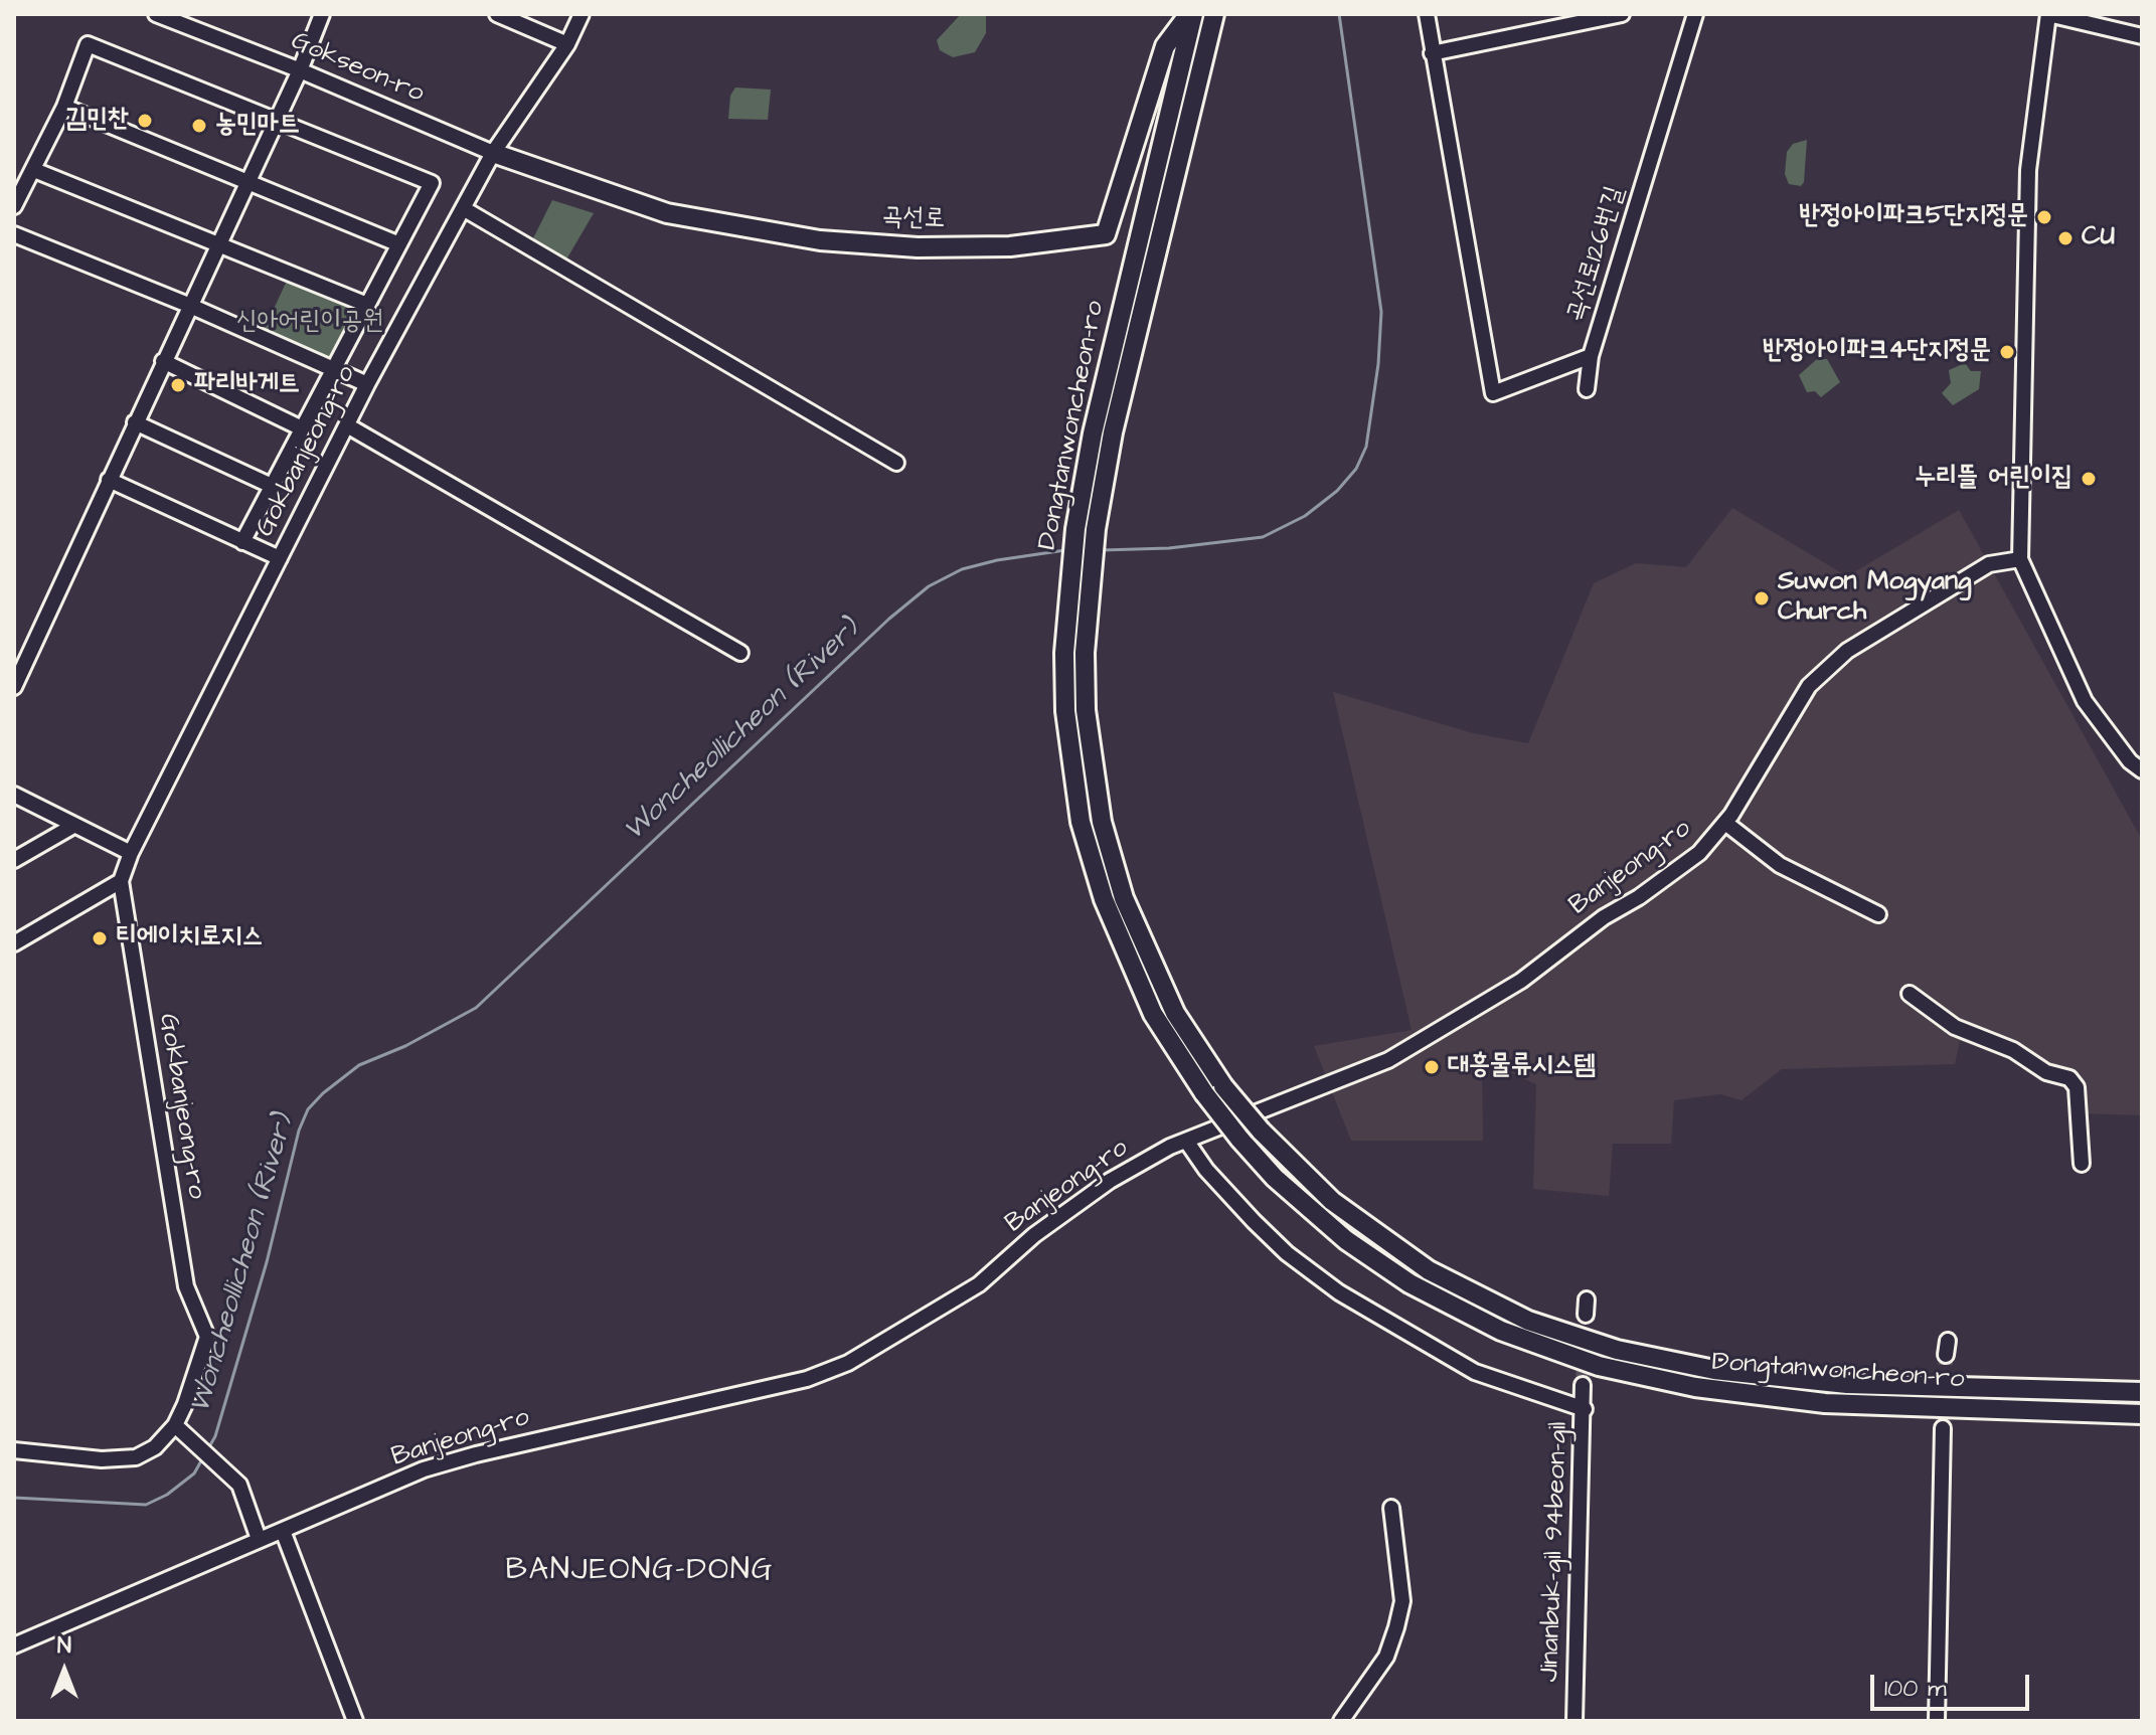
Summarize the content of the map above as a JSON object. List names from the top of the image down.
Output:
{
  "streets": {
    "main road": ["곡선로", "Dongtanwoncheon-ro"],
    "street": [
      "Gokseon-ro",
      "곡선로126번길",
      "Gokbanjeong-ro",
      "Banjeong-ro",
      "Jinanbuk-gil 94beon-gil"
    ]
  },
  "crossings": [
    ["Gokseon-ro", "곡선로"],
    ["Gokseon-ro", "Gokbanjeong-ro"],
    ["곡선로", "Dongtanwoncheon-ro"],
    ["곡선로", "Gokbanjeong-ro"]
  ],
  "districts": ["BANJEONG-DONG"],
  "water": ["Woncheollicheon (River)"],
  "parks": ["신아어린이공원"],
  "places": [
    "김민찬",
    "농민마트",
    "반정아이파크5단지정문",
    "CU",
    "반정아이파크4단지정문",
    "파리바게트",
    "누리뜰 어린이집",
    "Suwon Mogyang Church",
    "티에이치로지스",
    "대흥물류시스템"
  ],
  "scale_bar": "100 m",
  "north": "top"
}
